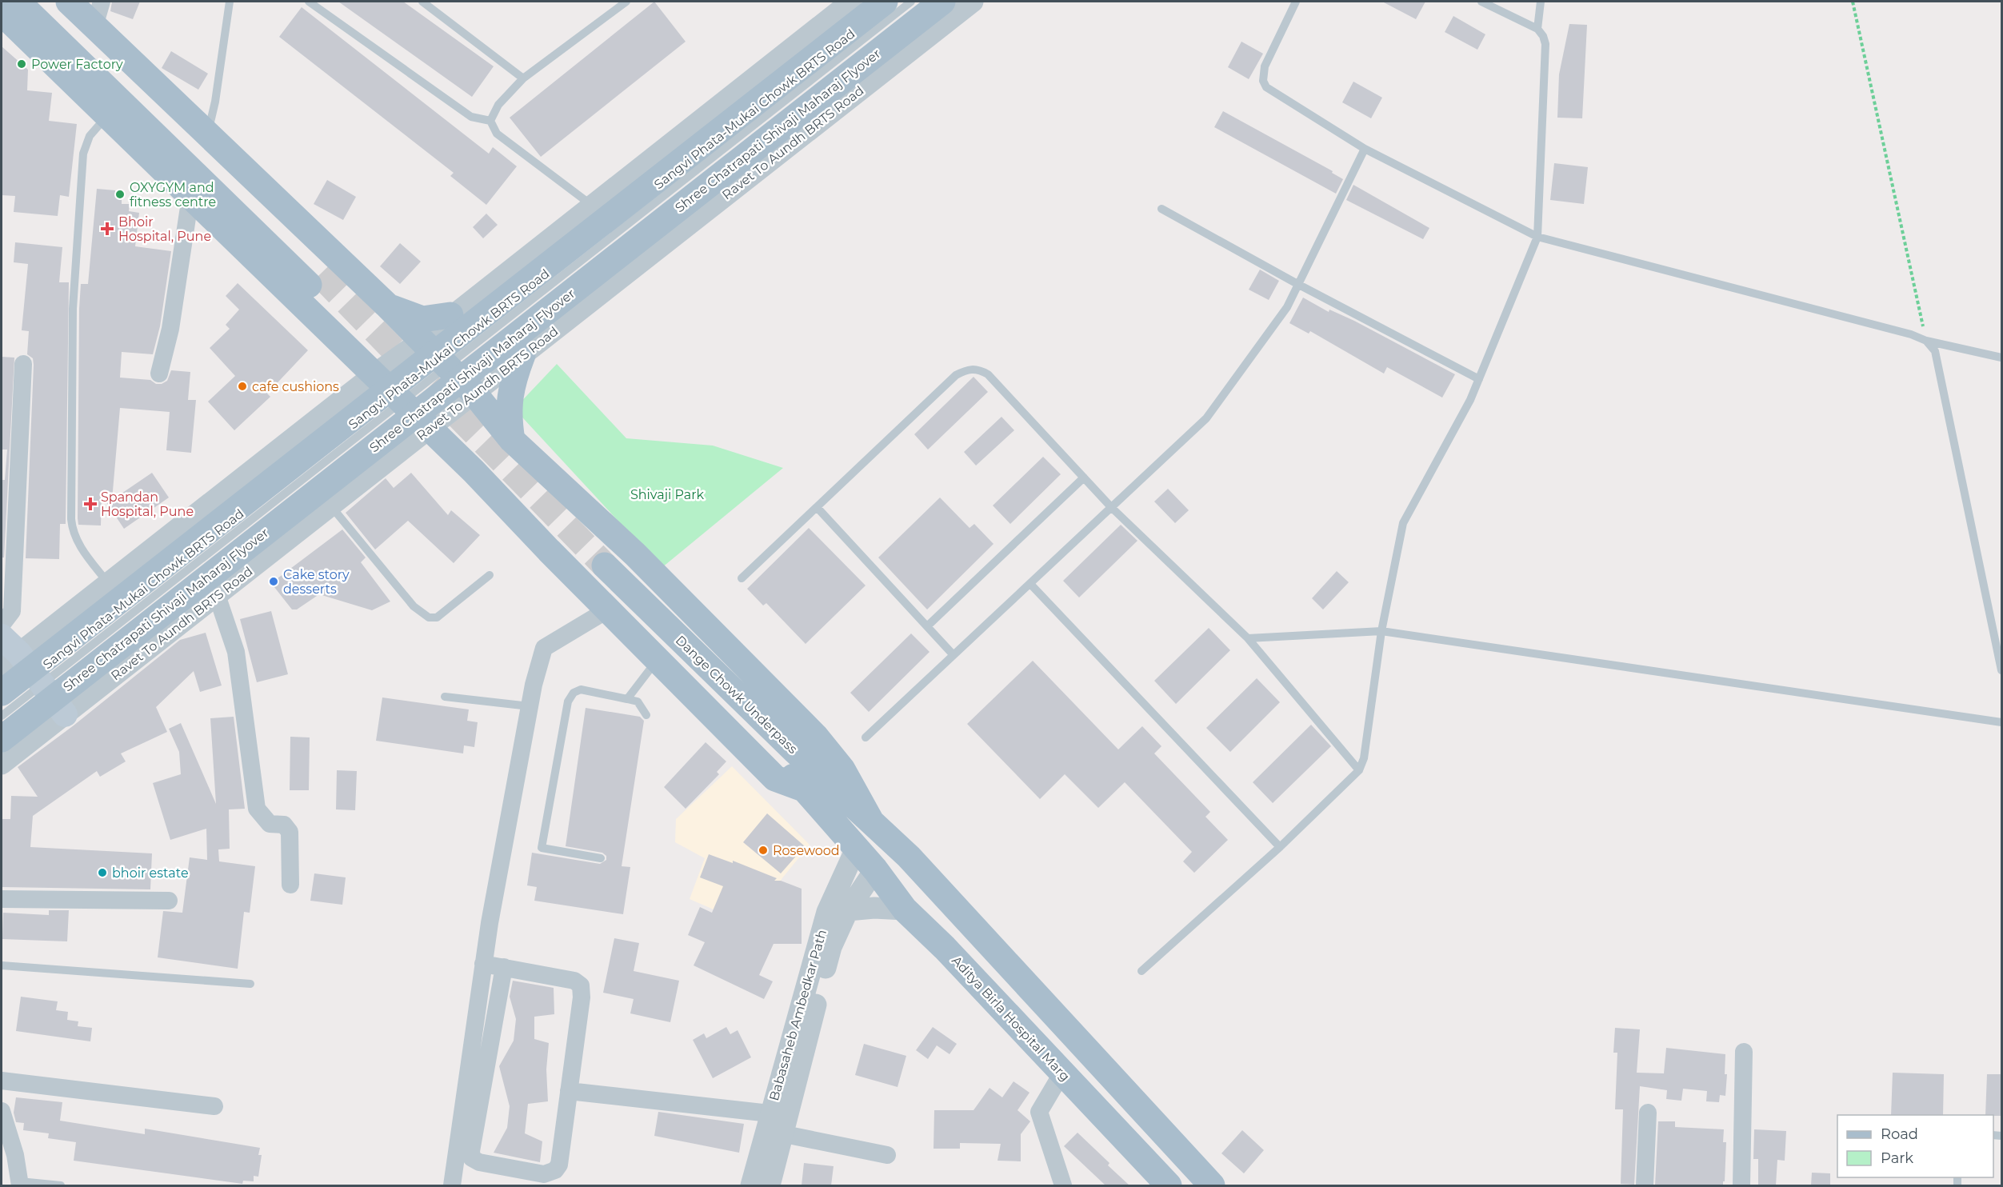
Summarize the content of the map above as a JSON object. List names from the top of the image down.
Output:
{
  "streets": {
    "main road": ["Shree Chatrapati Shivaji Maharaj Flyover", "Dange Chowk Underpass", "Aditya Birla Hospital Marg"],
    "street": ["Ravet To Aundh BRTS Road", "Babasaheb Ambedkar Path"],
    "lane": ["Sangvi Phata-Mukai Chowk BRTS Road"]
  },
  "crossings": [
    ["Dange Chowk Underpass", "Babasaheb Ambedkar Path"],
    ["Dange Chowk Underpass", "Aditya Birla Hospital Marg"],
    ["Babasaheb Ambedkar Path", "Aditya Birla Hospital Marg"]
  ],
  "parks": ["Shivaji Park"],
  "places": {
    "other": [
      "Power Factory",
      "OXYGYM and fitness centre",
      "cafe cushions",
      "Cake story desserts",
      "Rosewood",
      "bhoir estate"
    ],
    "health": ["Bhoir Hospital, Pune", "Spandan Hospital, Pune"]
  },
  "legend": ["Road", "Park"]
}
